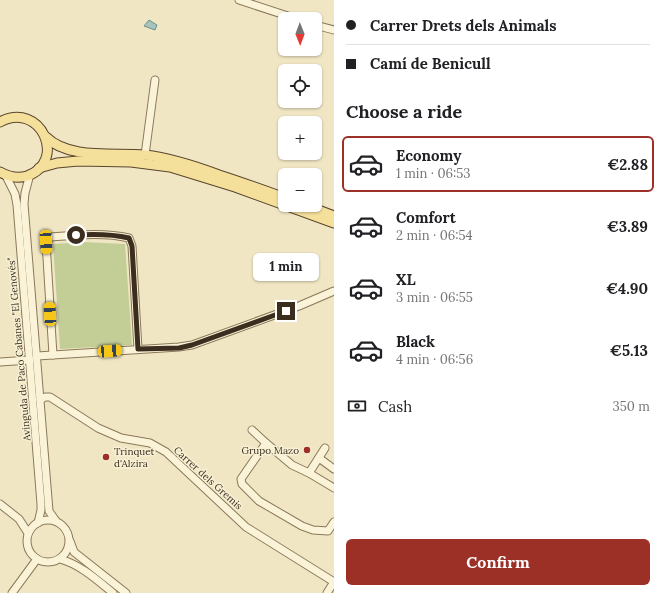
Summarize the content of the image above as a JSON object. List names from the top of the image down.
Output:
{
  "streets": {
    "street": ["Avinguda de Paco Cabanes \"El Genovés\"", "Carrer dels Gremis"]
  },
  "crossings": [
    ["Avinguda de Paco Cabanes \"El Genovés\"", "Carrer dels Gremis"]
  ],
  "places": ["Grupo Mazo", "Trinquet d'Alzira"],
  "north": "bottom",
  "page": {
    "banner": ["Carrer Drets dels Animals", "Camí de Benicull"],
    "map_buttons": ["+", "−"],
    "heading": "Choose a ride",
    "list": [
      {
        "name": "Economy",
        "note": "1 min · 06:53",
        "value": "€2.88"
      },
      {
        "name": "Comfort",
        "note": "2 min · 06:54",
        "value": "€3.89"
      },
      {
        "name": "XL",
        "note": "3 min · 06:55",
        "value": "€4.90"
      },
      {
        "name": "Black",
        "note": "4 min · 06:56",
        "value": "€5.13"
      }
    ],
    "bubble": "1 min",
    "pay": ["Cash", "350 m"],
    "buttons": "Confirm"
  }
}
